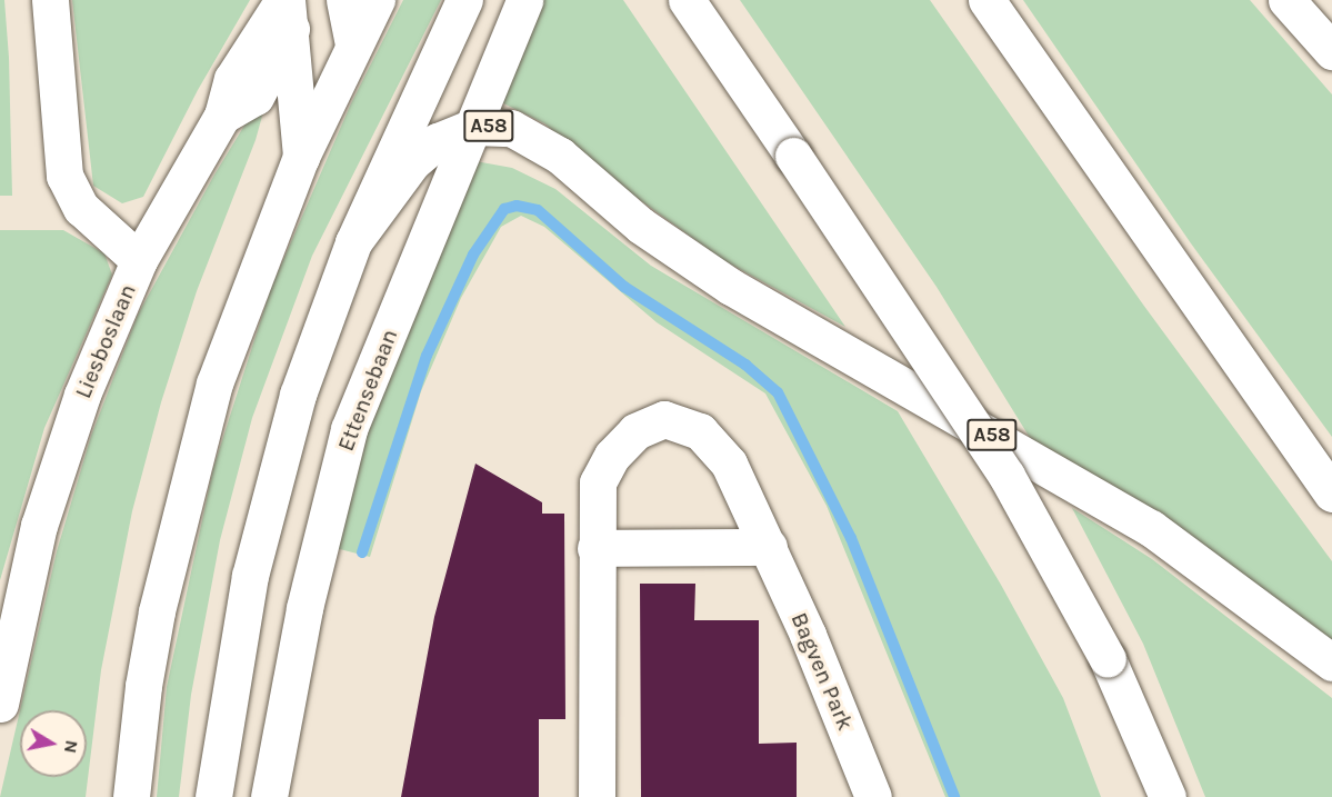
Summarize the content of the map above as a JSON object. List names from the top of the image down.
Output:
{
  "streets": {
    "main road": [
      "A58",
      "Liesboslaan",
      "Ettensebaan",
      "Bagven Park"
    ]
  },
  "crossings": [
    ["A58", "Ettensebaan"]
  ],
  "north": "right"
}
